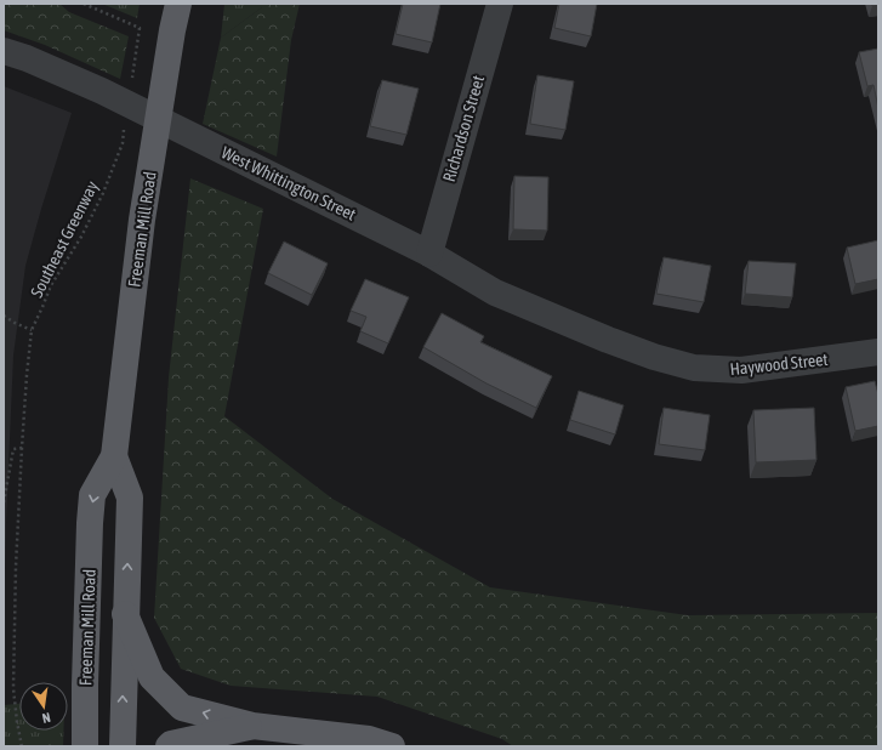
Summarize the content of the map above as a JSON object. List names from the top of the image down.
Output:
{
  "streets": {
    "main road": ["Freeman Mill Road"],
    "street": ["Richardson Street", "West Whittington Street", "Haywood Street"],
    "path": ["Southeast Greenway"]
  },
  "crossings": [
    ["Richardson Street", "West Whittington Street"],
    ["West Whittington Street", "Haywood Street"]
  ],
  "north": "bottom"
}
